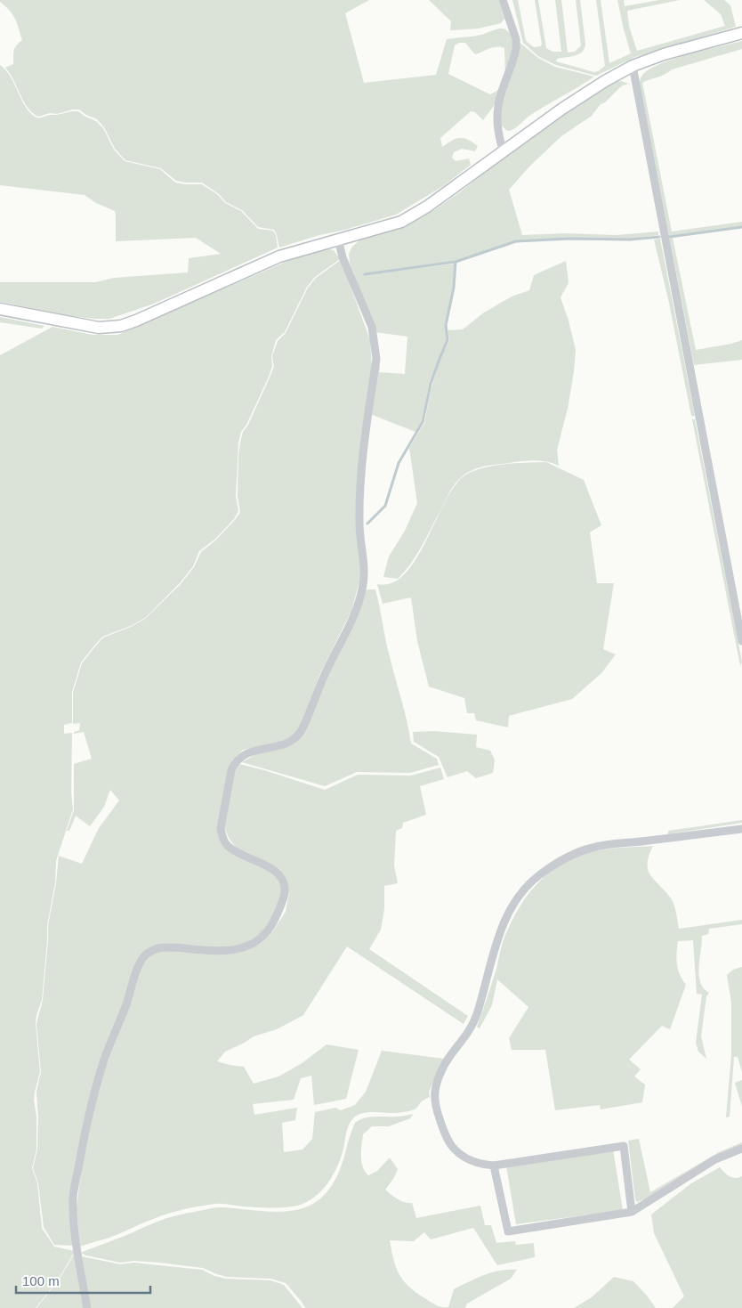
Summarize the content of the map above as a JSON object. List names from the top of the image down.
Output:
{
  "scale_bar": "100 m"
}
